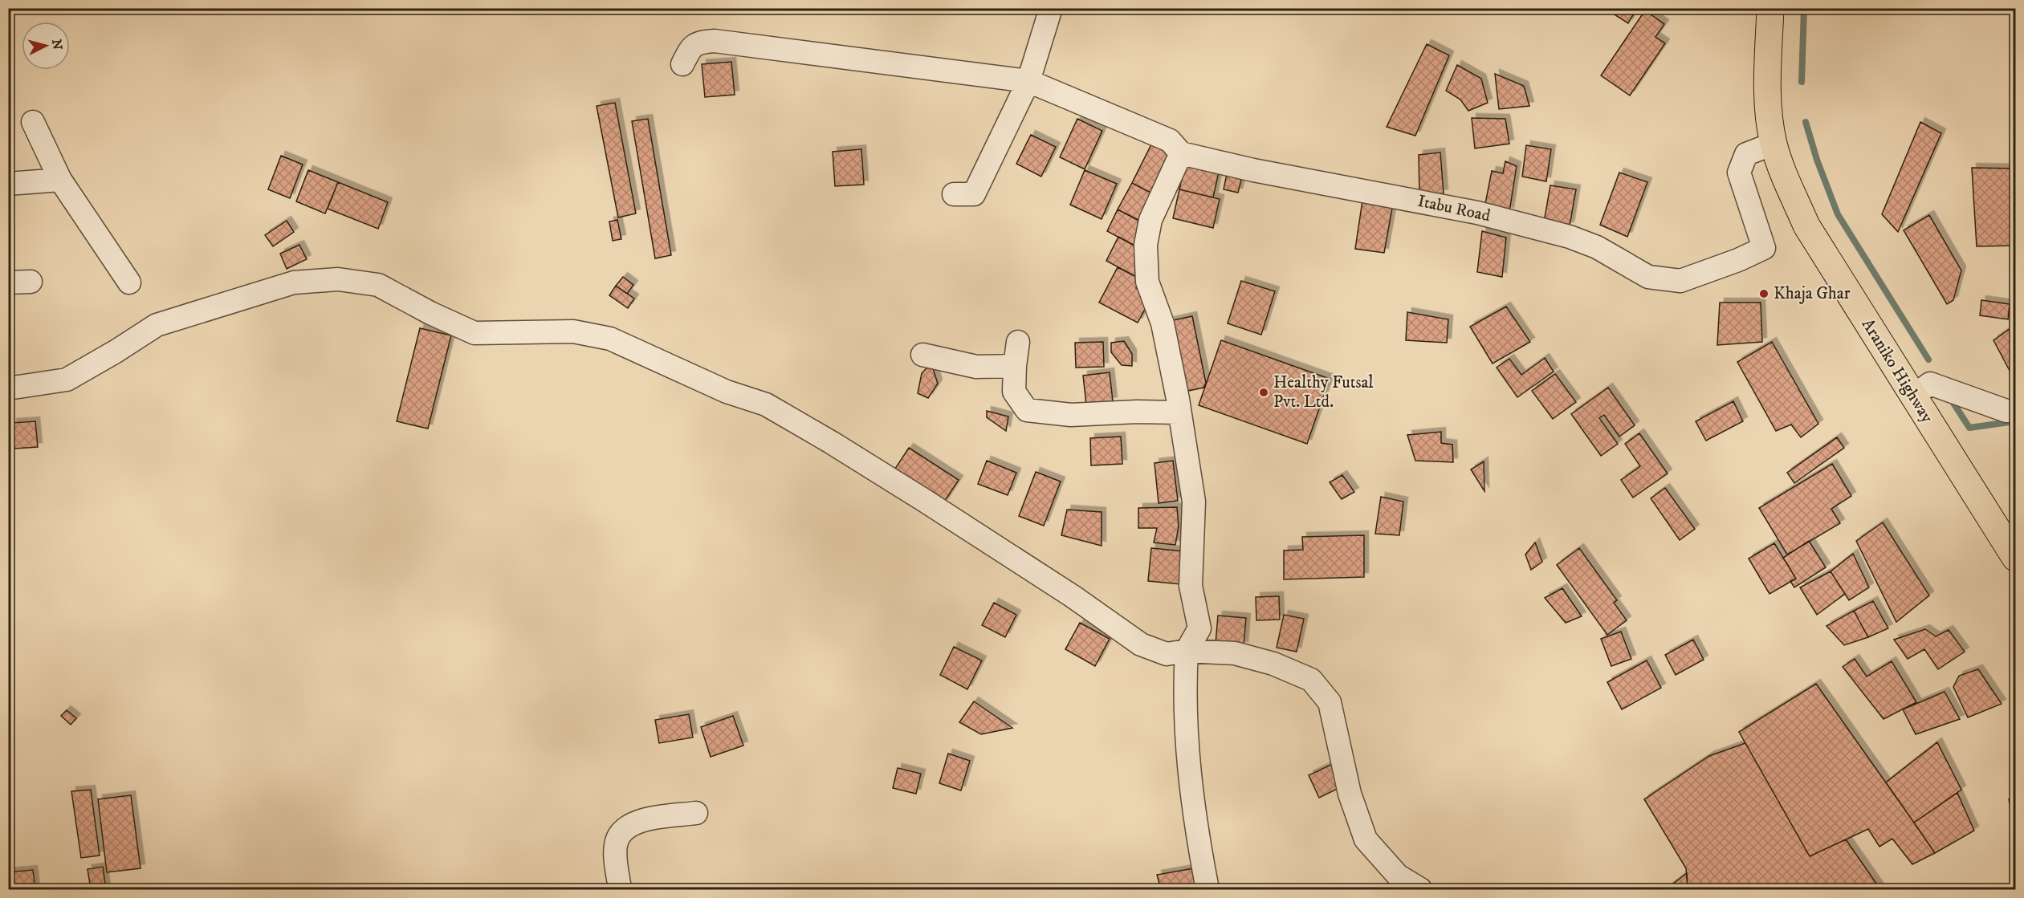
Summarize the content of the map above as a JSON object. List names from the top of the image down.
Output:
{
  "streets": {
    "highway": ["Araniko Highway"],
    "street": ["Itabu Road"]
  },
  "crossings": [
    ["Itabu Road", "Araniko Highway"]
  ],
  "places": ["Khaja Ghar", "Healthy Futsal Pvt. Ltd."],
  "north": "right"
}
